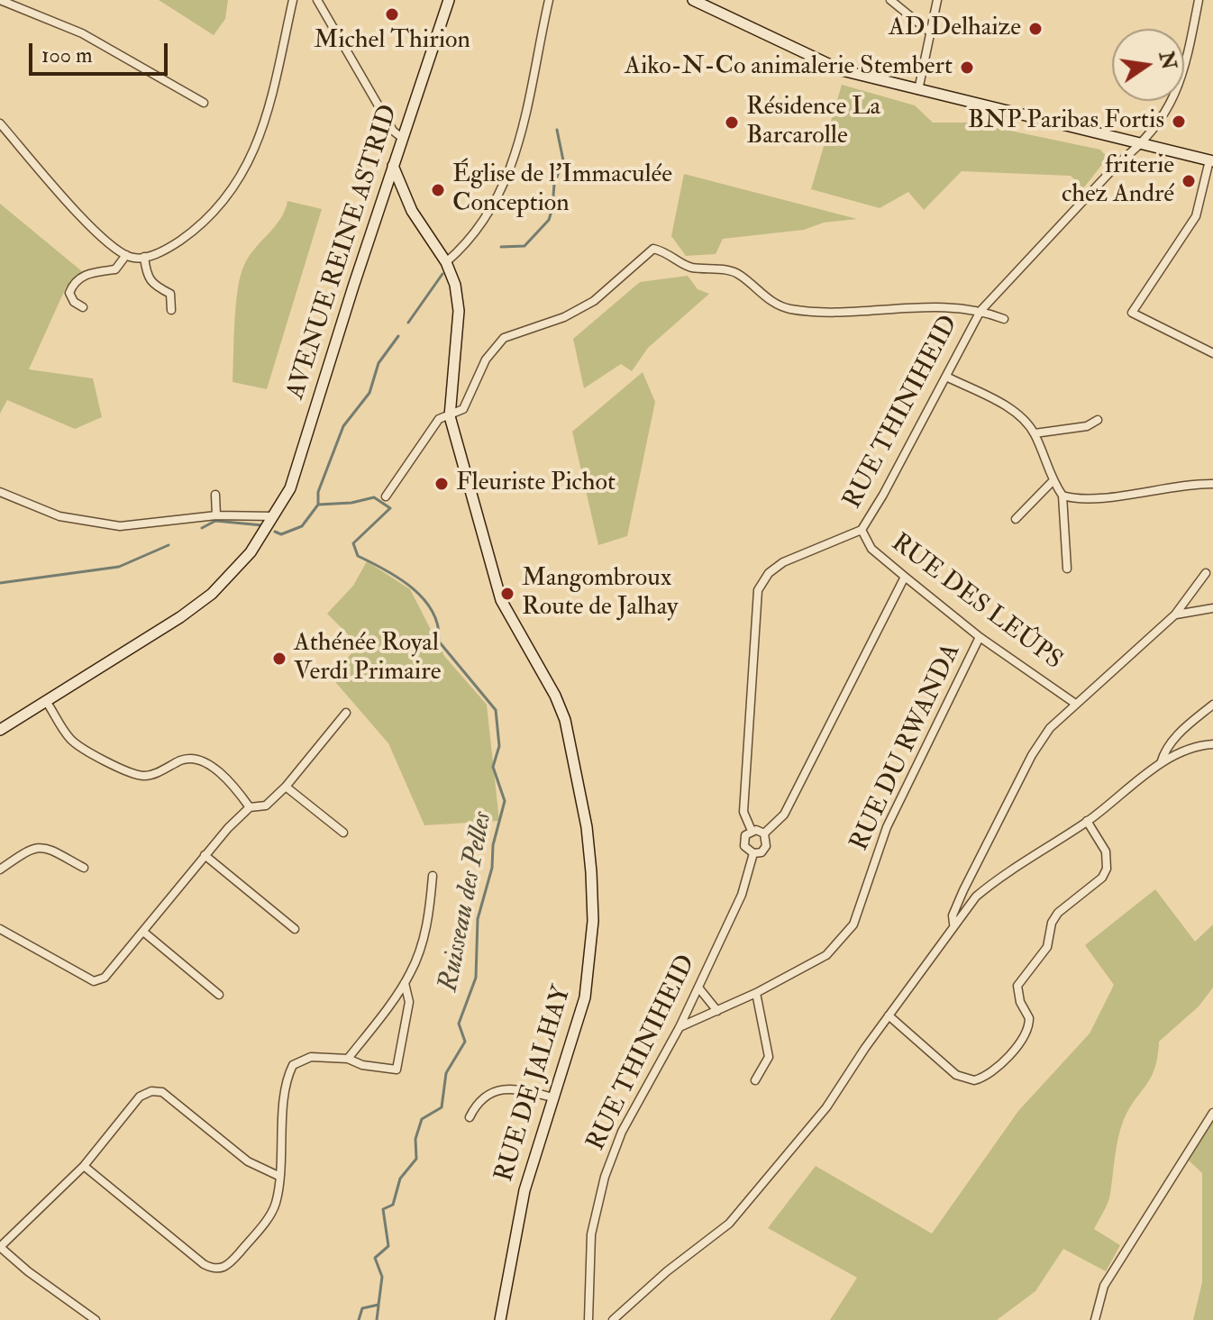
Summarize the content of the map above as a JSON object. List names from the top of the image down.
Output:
{
  "streets": {
    "main road": ["AVENUE REINE ASTRID", "RUE DE JALHAY"],
    "street": ["RUE THINIHEID", "RUE DES LEÛPS", "RUE DU RWANDA"]
  },
  "crossings": [
    ["AVENUE REINE ASTRID", "RUE DE JALHAY"],
    ["RUE THINIHEID", "RUE DES LEÛPS"],
    ["RUE THINIHEID", "RUE DU RWANDA"],
    ["RUE DES LEÛPS", "RUE DU RWANDA"]
  ],
  "water": ["Ruisseau des Pelles"],
  "places": [
    "Michel Thirion",
    "AD Delhaize",
    "Aiko-N-Co animalerie Stembert",
    "BNP Paribas Fortis",
    "Résidence La Barcarolle",
    "friterie chez André",
    "Église de l’Immaculée Conception",
    "Fleuriste Pichot",
    "Mangombroux Route de Jalhay",
    "Athénée Royal Verdi Primaire"
  ],
  "scale_bar": "100 m",
  "north": "right"
}
